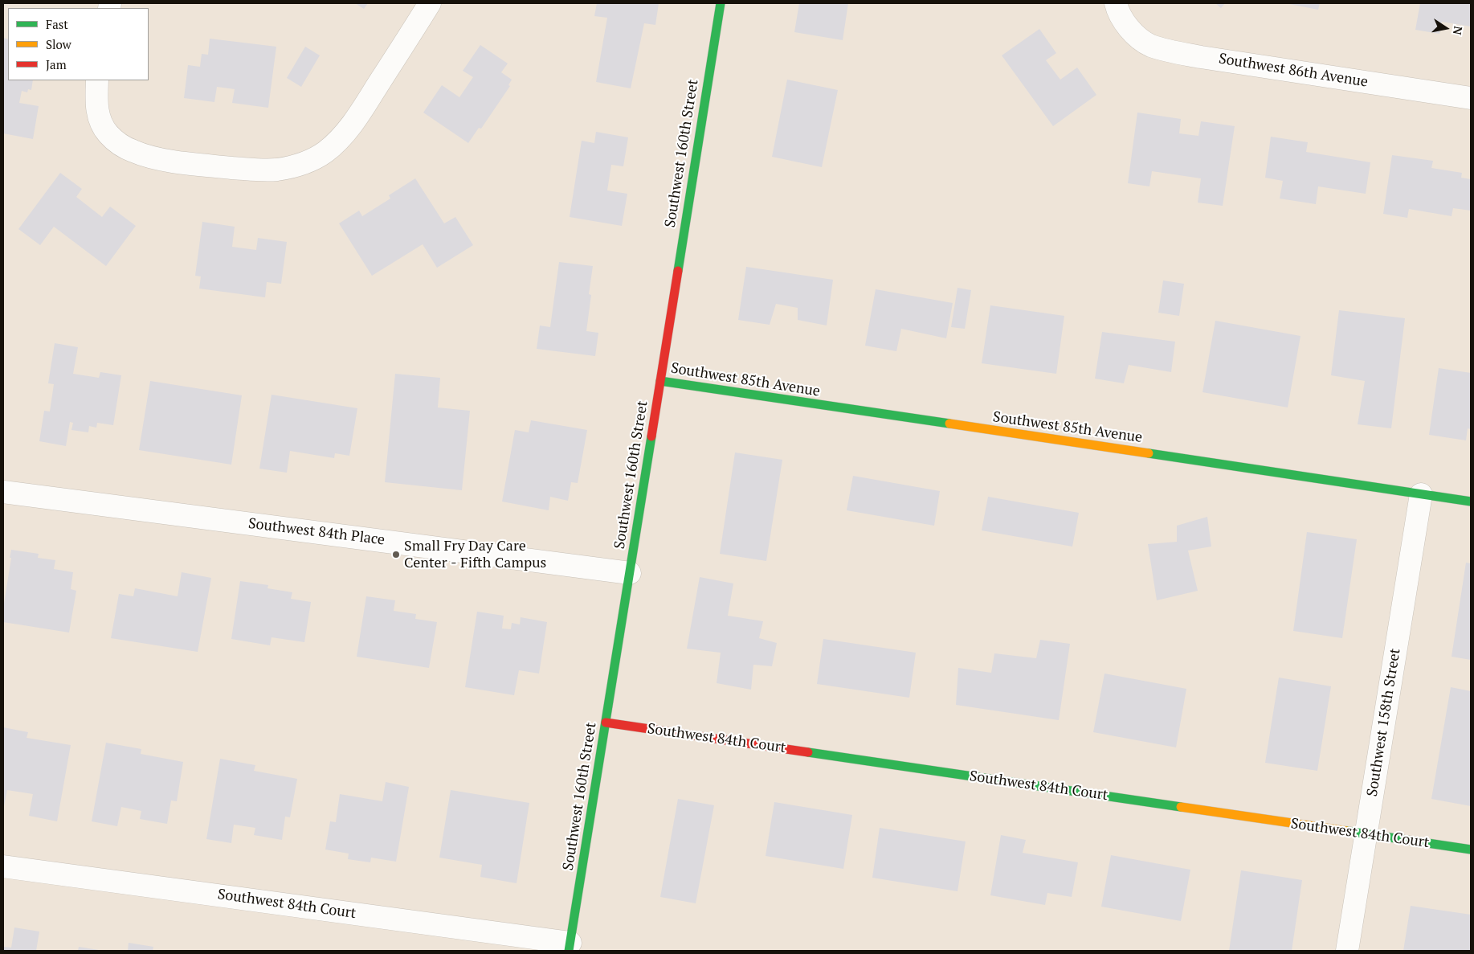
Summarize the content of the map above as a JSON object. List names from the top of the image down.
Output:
{
  "streets": {
    "street": [
      "Southwest 86th Avenue",
      "Southwest 160th Street",
      "Southwest 85th Avenue",
      "Southwest 84th Place",
      "Southwest 158th Street",
      "Southwest 84th Court"
    ]
  },
  "crossings": [
    ["Southwest 160th Street", "Southwest 85th Avenue"],
    ["Southwest 160th Street", "Southwest 84th Place"],
    ["Southwest 160th Street", "Southwest 84th Court"],
    ["Southwest 85th Avenue", "Southwest 158th Street"],
    ["Southwest 158th Street", "Southwest 84th Court"]
  ],
  "places": ["Small Fry Day Care Center - Fifth Campus"],
  "legend": ["Fast", "Slow", "Jam"],
  "north": "right"
}
